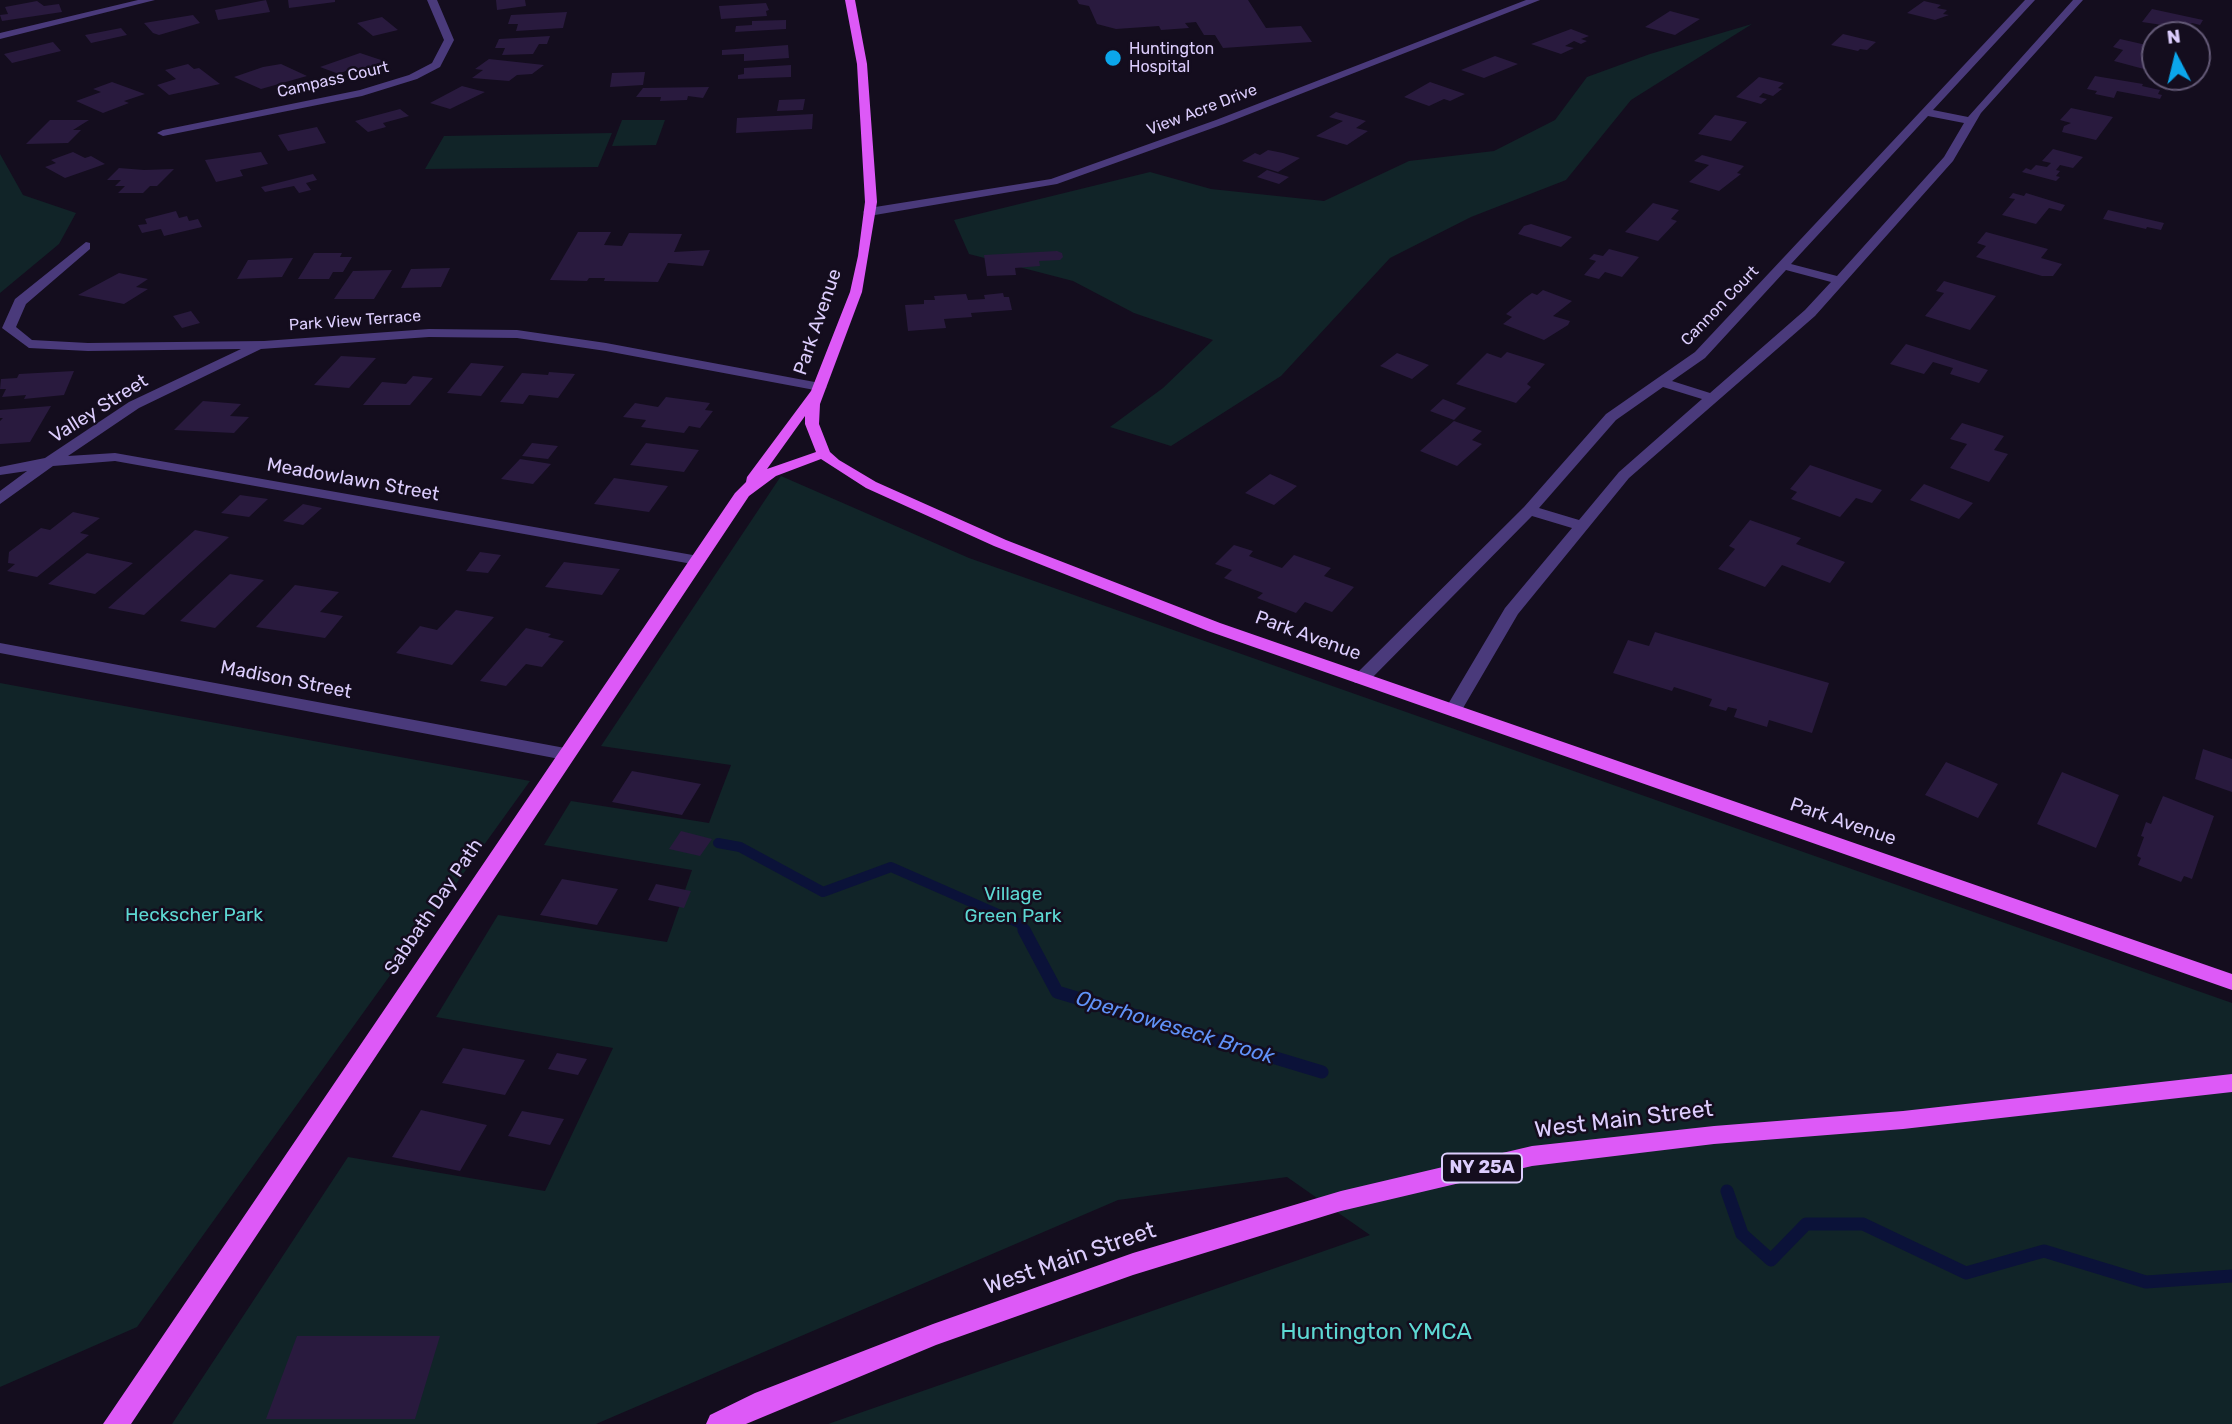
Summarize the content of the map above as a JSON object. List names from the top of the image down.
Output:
{
  "streets": {
    "main road": [
      "Park Avenue",
      "Sabbath Day Path",
      "West Main Street",
      "NY 25A"
    ],
    "street": [
      "Campass Court",
      "View Acre Drive",
      "Cannon Court",
      "Park View Terrace",
      "Valley Street",
      "Meadowlawn Street",
      "Madison Street"
    ]
  },
  "crossings": [
    ["View Acre Drive", "Park Avenue"],
    ["Cannon Court", "Park Avenue"],
    ["Park View Terrace", "Park Avenue"],
    ["Park View Terrace", "Valley Street"],
    ["Park Avenue", "Sabbath Day Path"],
    ["Valley Street", "Meadowlawn Street"],
    ["Meadowlawn Street", "Sabbath Day Path"],
    ["Madison Street", "Sabbath Day Path"]
  ],
  "water": ["Operhoweseck Brook"],
  "parks": ["Village Green Park", "Heckscher Park", "Huntington YMCA"],
  "places": ["Huntington Hospital"],
  "north": "top"
}
